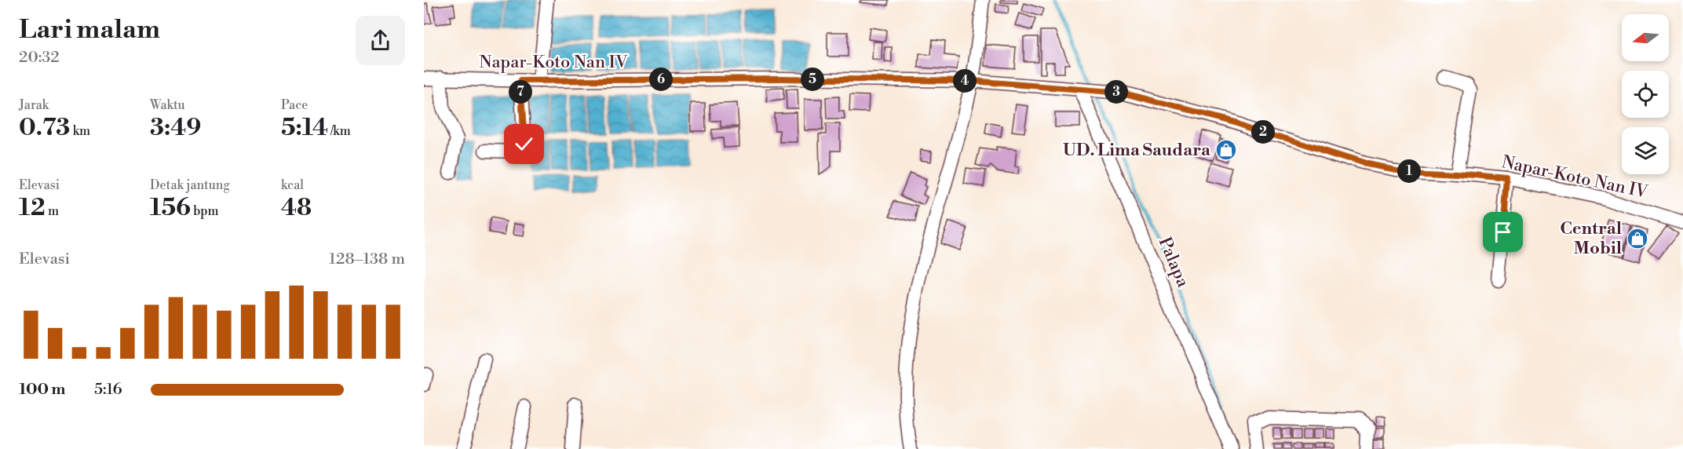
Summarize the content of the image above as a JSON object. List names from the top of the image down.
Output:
{
  "streets": {
    "street": ["Napar-Koto Nan IV", "Palapa"]
  },
  "crossings": [
    ["Napar-Koto Nan IV", "Palapa"]
  ],
  "places": {
    "shop": ["UD. Lima Saudara", "Central Mobil"]
  },
  "north": "left",
  "page": {
    "heading": ["Lari malam", "20:32"],
    "pins": [
      "5",
      "6",
      "4",
      "3",
      "7",
      "2",
      "1"
    ],
    "stats": [
      ["Jarak", "0.73 km"],
      ["Waktu", "3:49"],
      ["Pace", "5:14 /km"],
      ["Elevasi", "12 m"],
      ["Detak jantung", "156 bpm"],
      ["kcal", "48"]
    ],
    "chart": ["Elevasi", "128–138 m"],
    "list": [
      {
        "name": "100 m",
        "note": "5:16"
      }
    ]
  }
}
